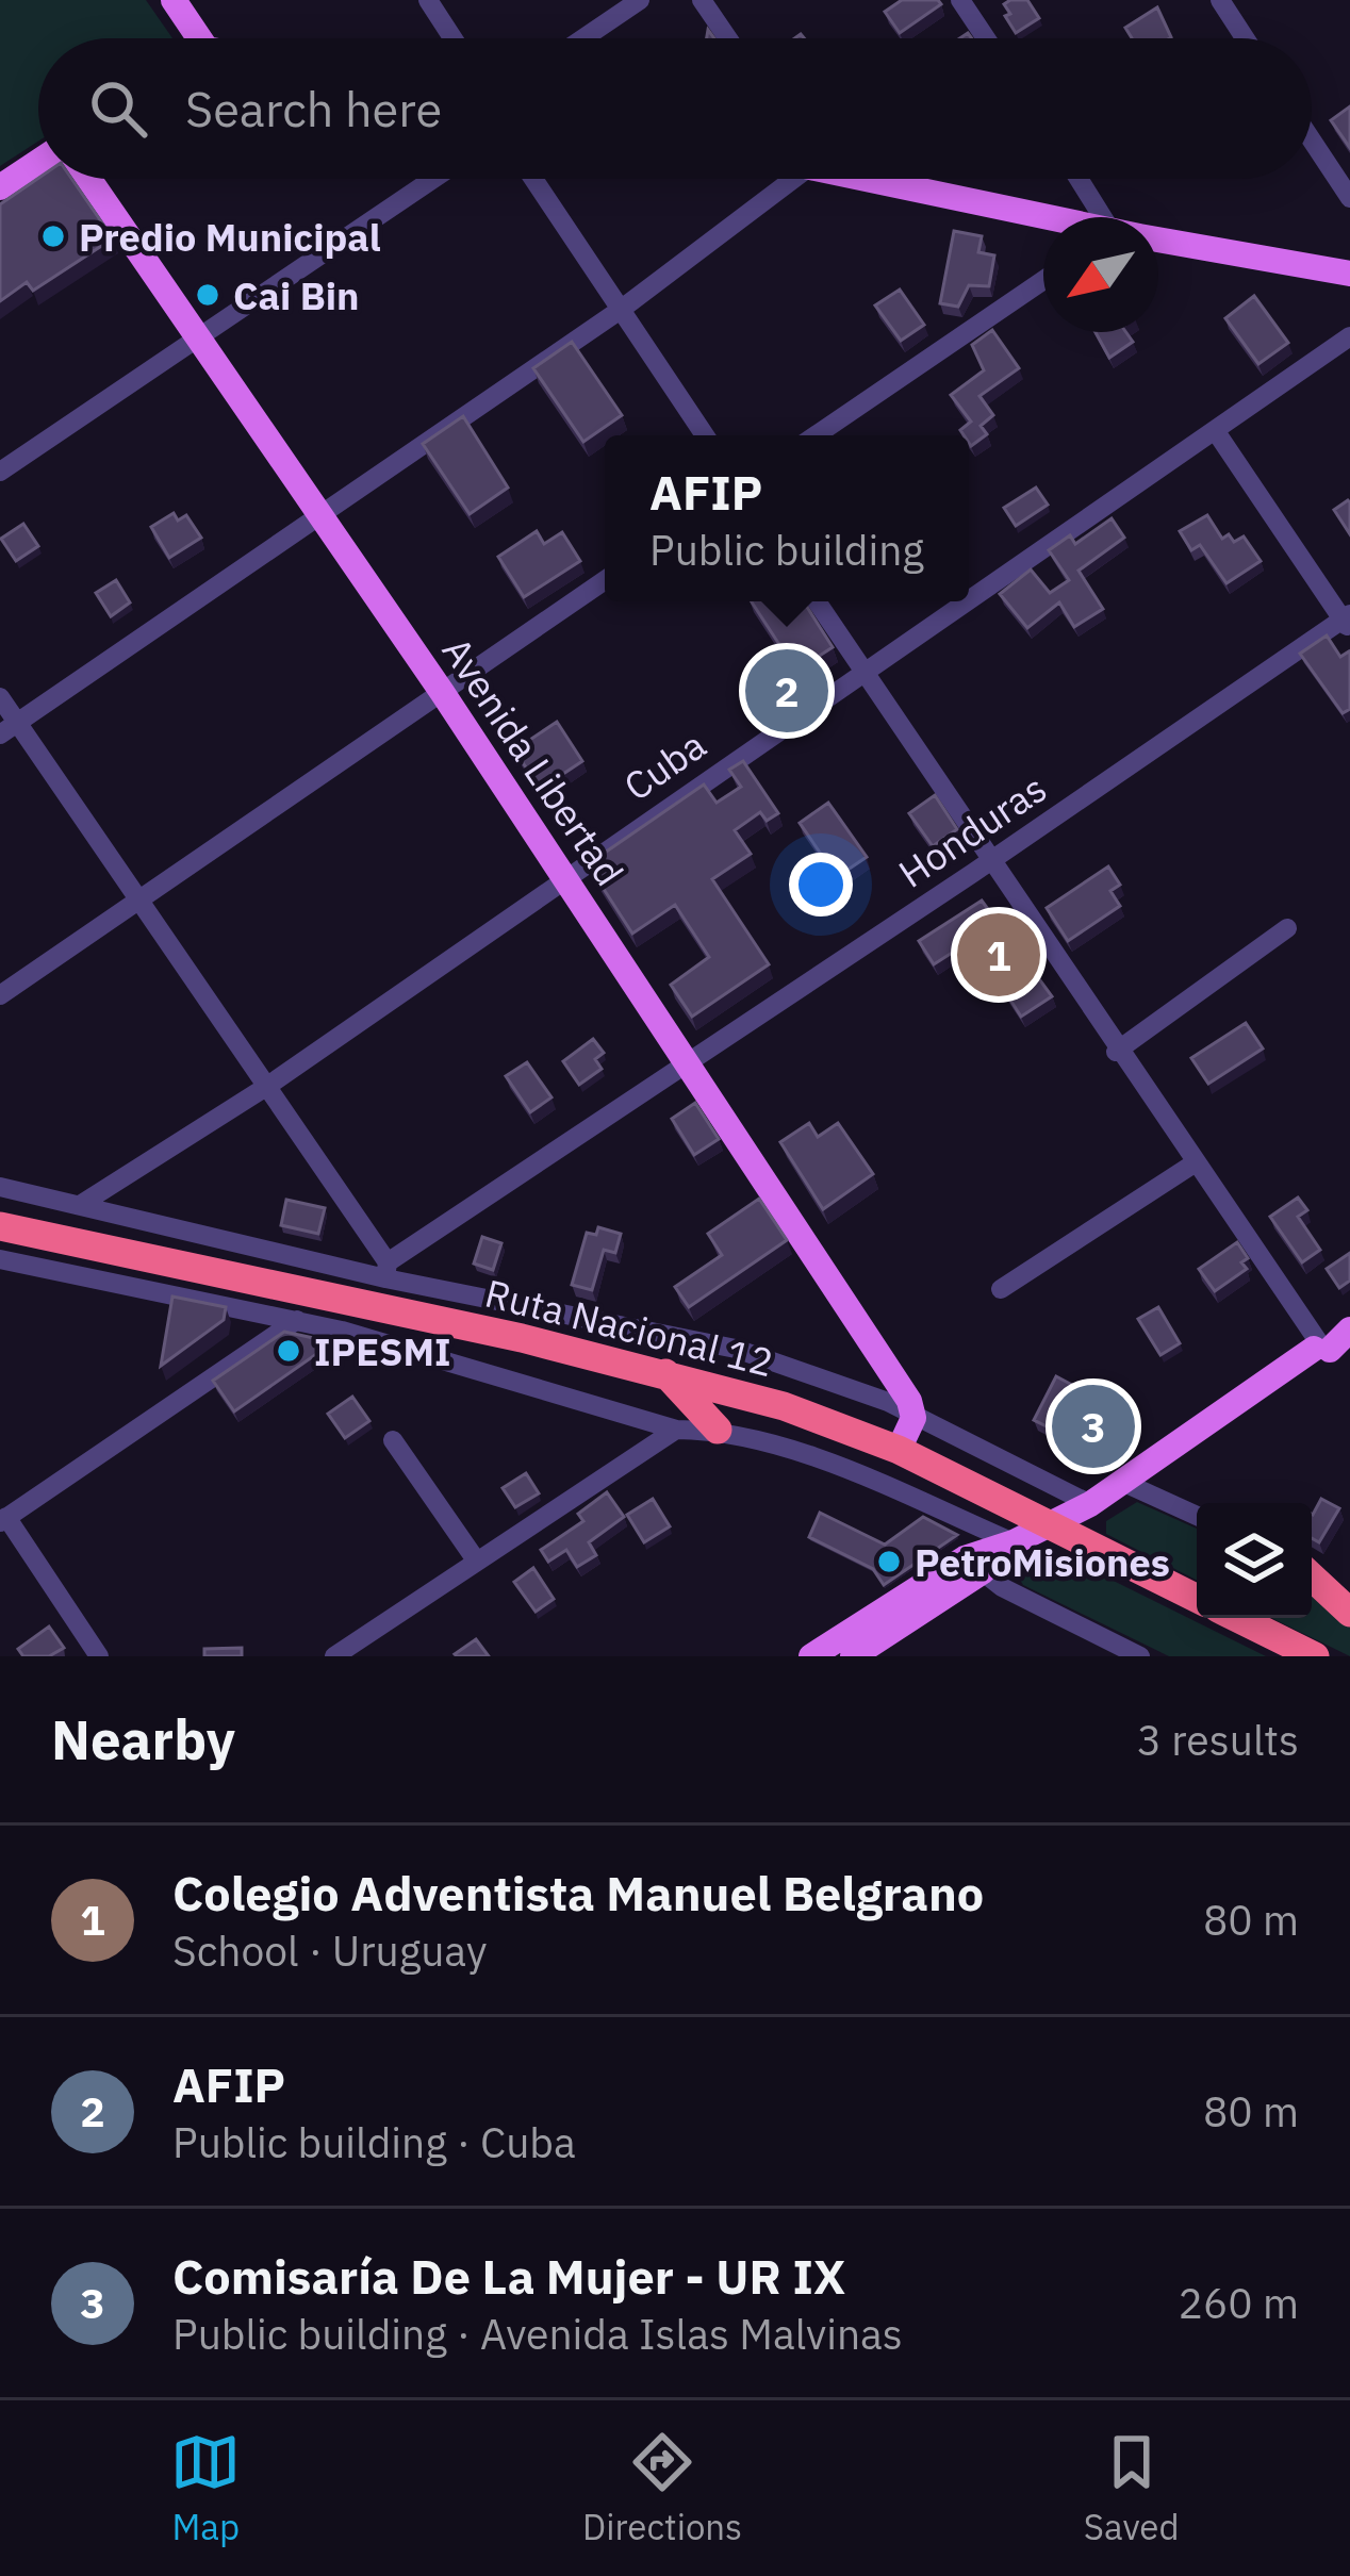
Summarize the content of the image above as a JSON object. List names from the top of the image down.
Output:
{
  "streets": {
    "highway": ["Ruta Nacional 12"],
    "main road": ["Avenida Libertad"],
    "street": ["Cuba", "Honduras"]
  },
  "crossings": [
    ["Avenida Libertad", "Cuba"],
    ["Avenida Libertad", "Honduras"]
  ],
  "places": [
    "Predio Municipal",
    "Cai Bin",
    "IPESMI",
    "PetroMisiones"
  ],
  "north": "bottom left",
  "page": {
    "search": "Search here",
    "popup": ["AFIP", "Public building"],
    "pins": ["2", "1", "3"],
    "heading": ["Nearby", "3 results"],
    "list": [
      {
        "mark": "1",
        "name": "Colegio Adventista Manuel Belgrano",
        "note": "School · Uruguay",
        "value": "80 m"
      },
      {
        "mark": "2",
        "name": "AFIP",
        "note": "Public building · Cuba",
        "value": "80 m"
      },
      {
        "mark": "3",
        "name": "Comisaría De La Mujer - UR IX",
        "note": "Public building · Avenida Islas Malvinas",
        "value": "260 m"
      }
    ],
    "nav": ["Map", "Directions", "Saved"]
  }
}
